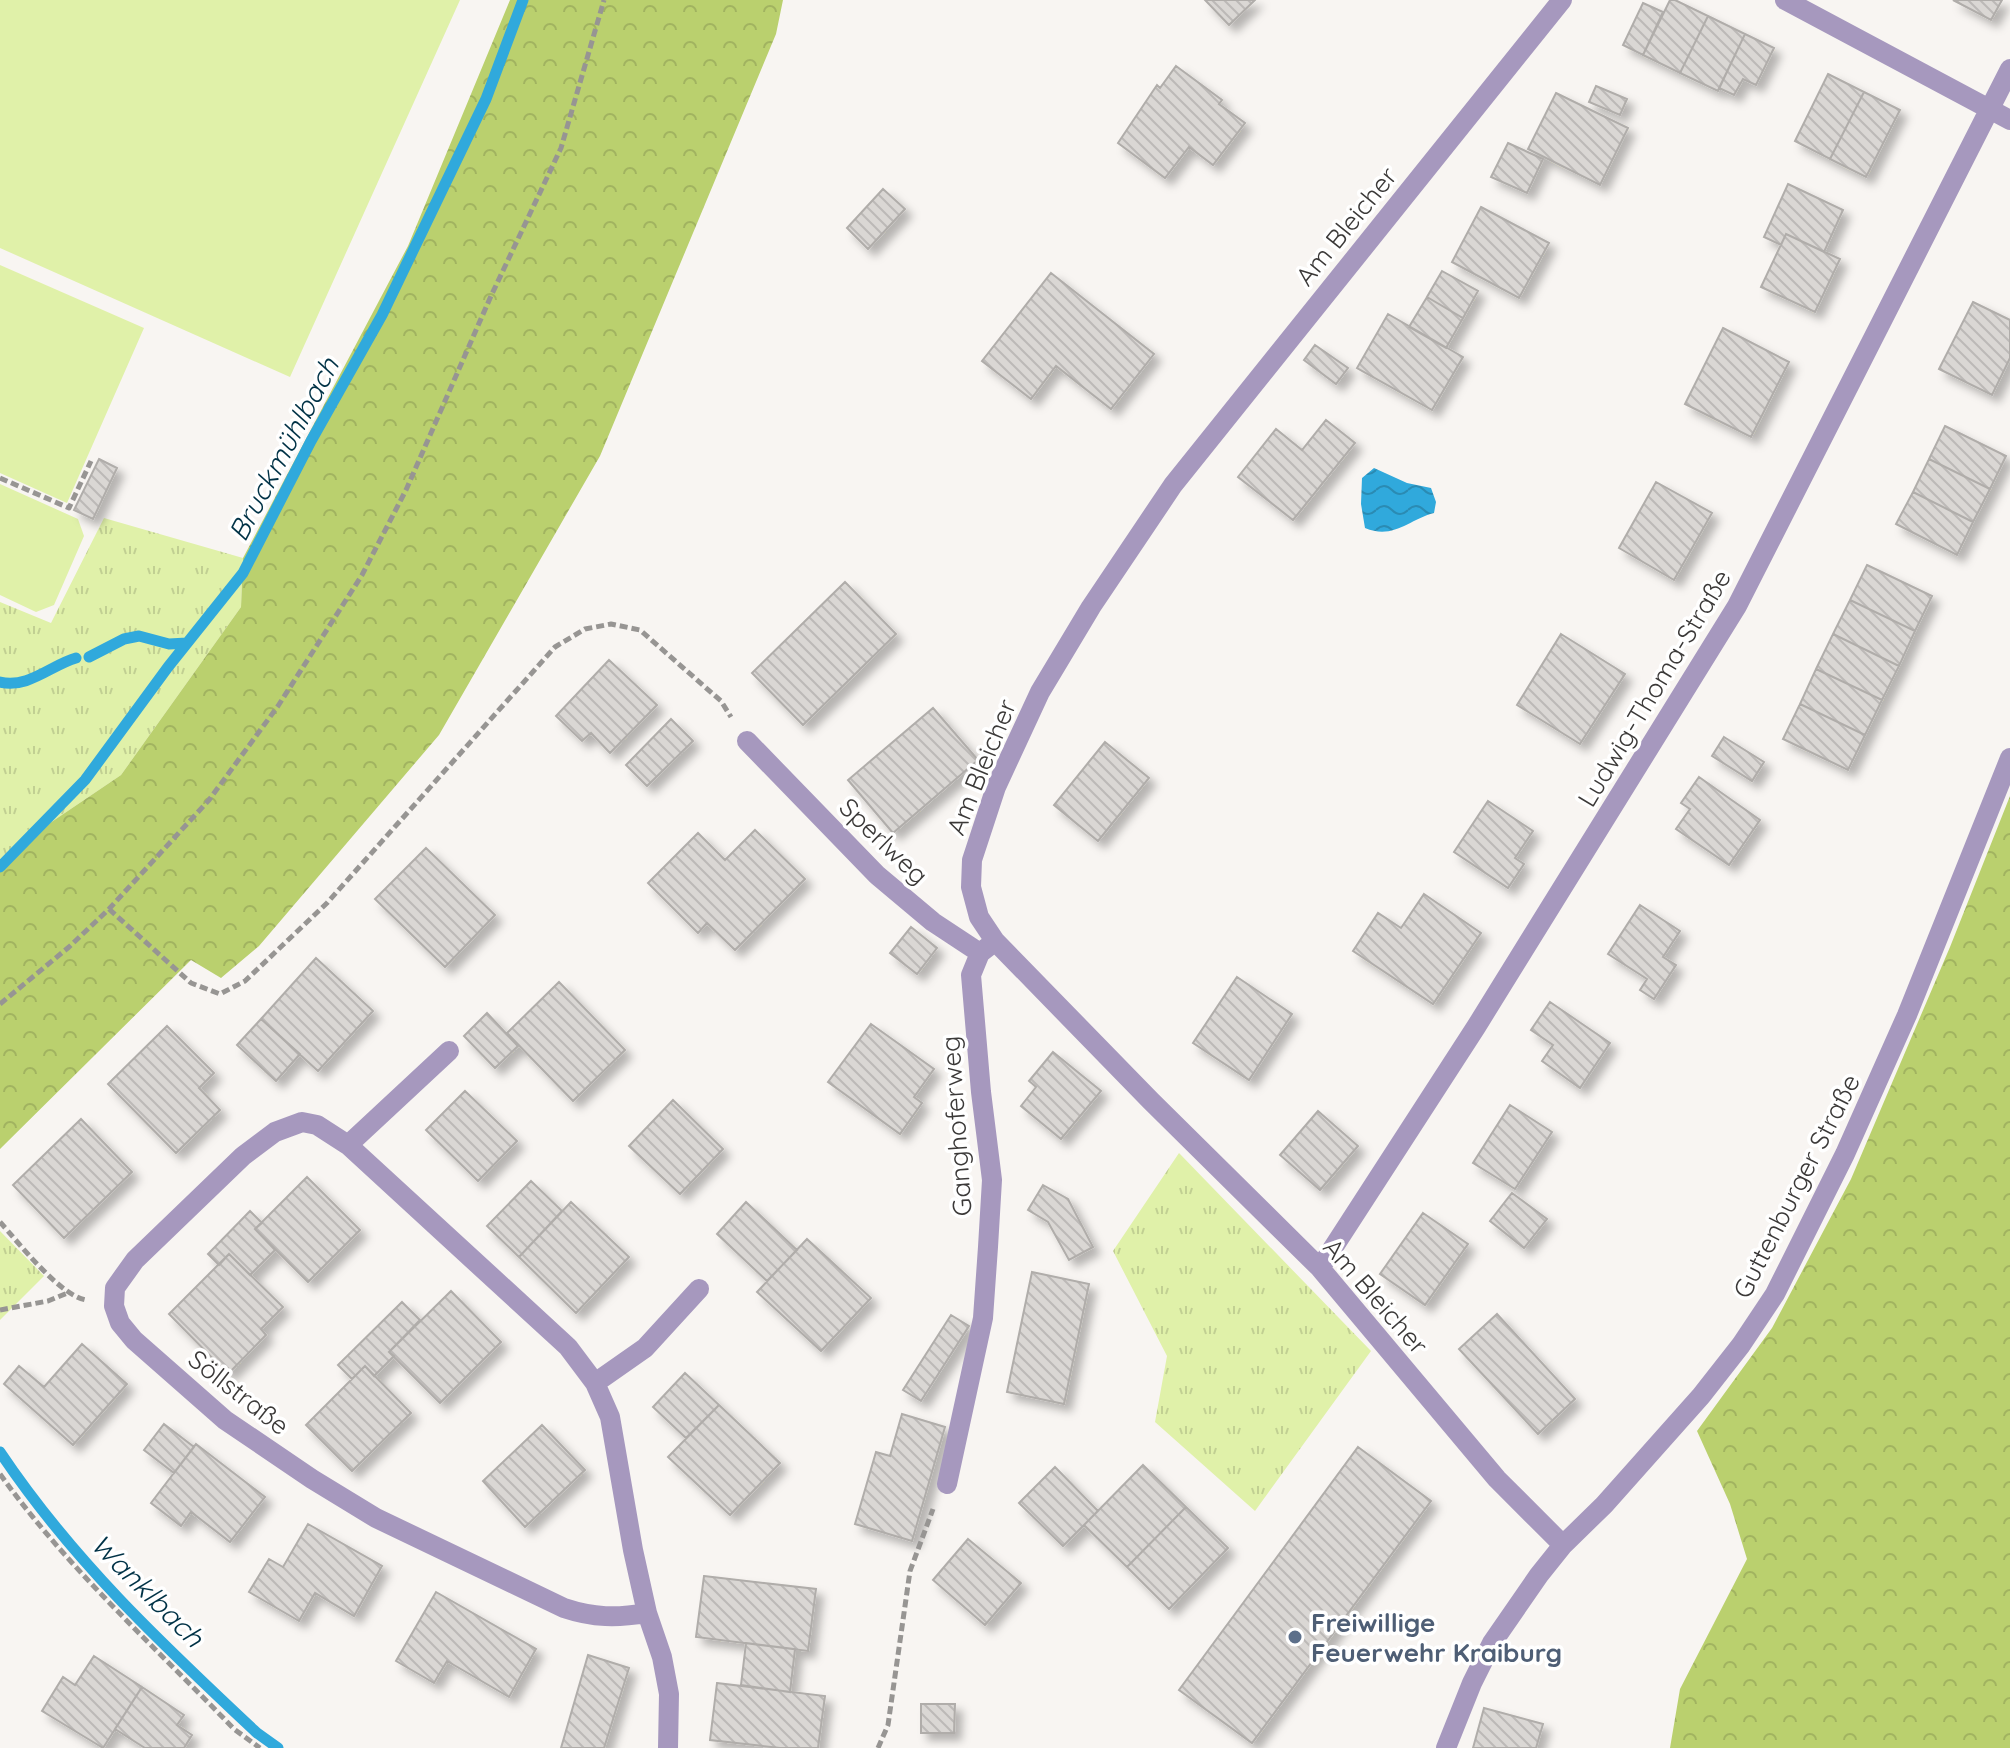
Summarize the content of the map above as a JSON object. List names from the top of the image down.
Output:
{
  "streets": {
    "street": [
      "Am Bleicher",
      "Ludwig-Thoma-Straße",
      "Sperlweg",
      "Ganghoferweg",
      "Guttenburger Straße",
      "Söllstraße"
    ]
  },
  "crossings": [
    ["Am Bleicher", "Ludwig-Thoma-Straße"],
    ["Am Bleicher", "Sperlweg"],
    ["Am Bleicher", "Ganghoferweg"],
    ["Am Bleicher", "Guttenburger Straße"],
    ["Sperlweg", "Ganghoferweg"]
  ],
  "water": ["Bruckmühlbach", "Wanklbach"],
  "places": ["Freiwillige Feuerwehr Kraiburg"]
}
